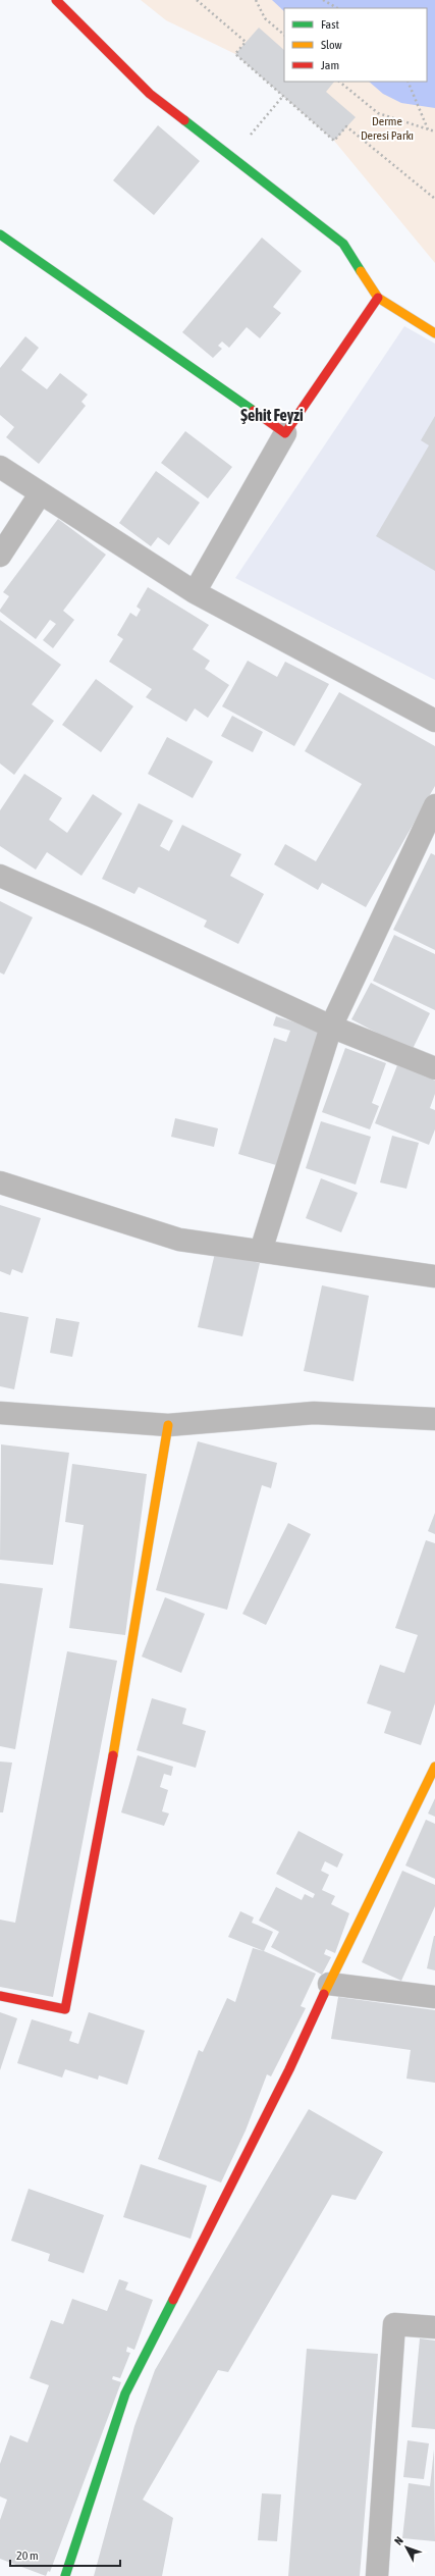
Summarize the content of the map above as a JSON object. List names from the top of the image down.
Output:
{
  "districts": ["Şehit Feyzi"],
  "parks": ["Derme Deresi Parkı"],
  "legend": ["Fast", "Slow", "Jam"],
  "scale_bar": "20 m",
  "north": "top left"
}
